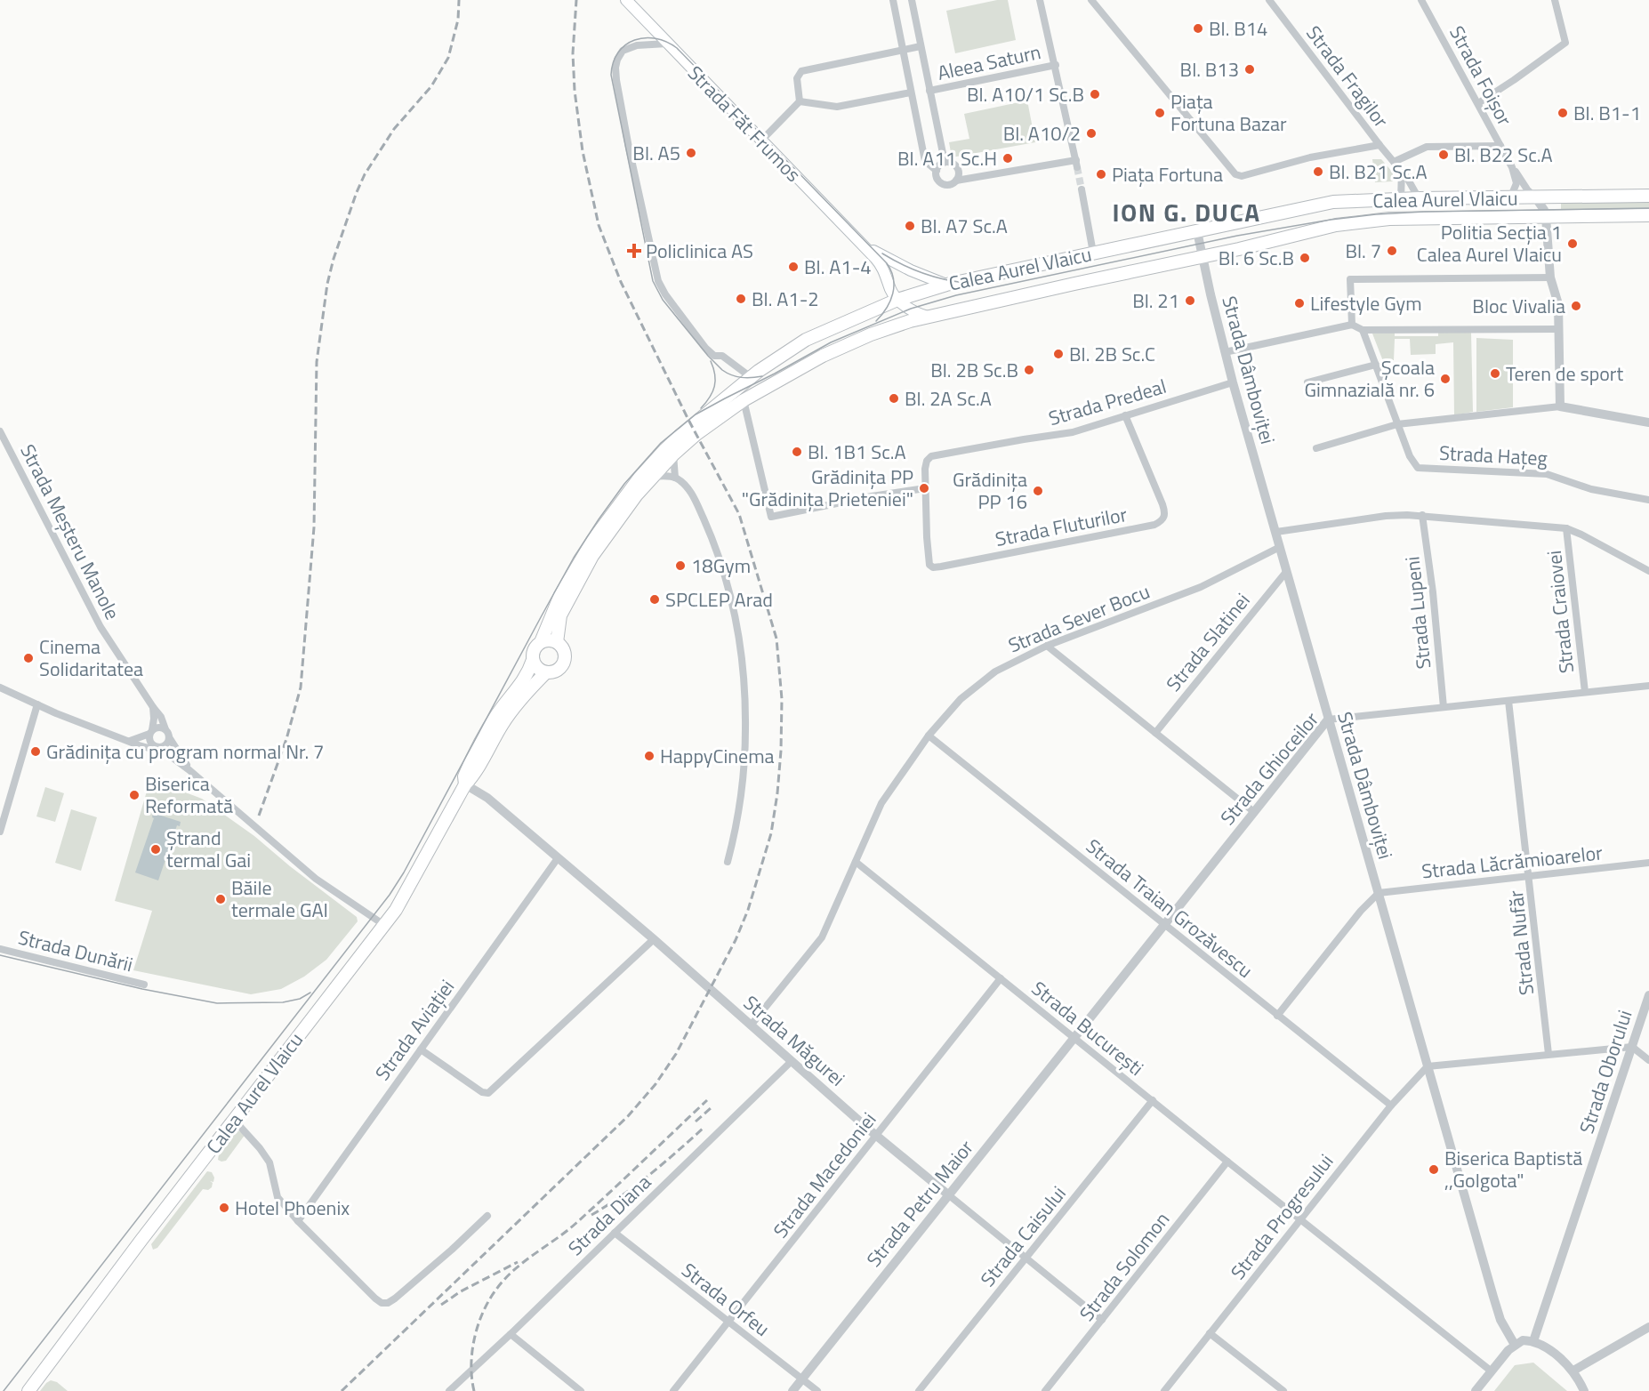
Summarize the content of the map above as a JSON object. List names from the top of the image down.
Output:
{
  "streets": {
    "main road": ["Strada Făt Frumos", "Calea Aurel Vlaicu"],
    "street": [
      "Aleea Saturn",
      "Strada Foișor",
      "Strada Fragilor",
      "Strada Dâmboviței",
      "Strada Predeal",
      "Strada Hațeg",
      "Strada Fluturilor",
      "Strada Meșteru Manole",
      "Strada Craiovei",
      "Strada Lupeni",
      "Strada Sever Bocu",
      "Strada Slatinei",
      "Strada Ghioceilor",
      "Strada Lăcrămioarelor",
      "Strada Traian Grozăvescu",
      "Strada Nufăr",
      "Strada Dunării",
      "Strada București",
      "Strada Aviației",
      "Strada Măgurei",
      "Strada Oborului",
      "Strada Macedoniei",
      "Strada Petru Maior",
      "Strada Diana",
      "Strada Progresului",
      "Strada Caisului",
      "Strada Solomon",
      "Strada Orfeu"
    ]
  },
  "crossings": [
    ["Strada Foișor", "Calea Aurel Vlaicu"],
    ["Strada Fragilor", "Calea Aurel Vlaicu"],
    ["Strada Făt Frumos", "Calea Aurel Vlaicu"],
    ["Calea Aurel Vlaicu", "Strada Dâmboviței"],
    ["Calea Aurel Vlaicu", "Strada Măgurei"],
    ["Strada Dâmboviței", "Strada Predeal"],
    ["Strada Dâmboviței", "Strada Sever Bocu"],
    ["Strada Dâmboviței", "Strada Slatinei"],
    ["Strada Dâmboviței", "Strada Ghioceilor"],
    ["Strada Dâmboviței", "Strada Lăcrămioarelor"],
    ["Strada Dâmboviței", "Strada Progresului"],
    ["Strada Predeal", "Strada Fluturilor"],
    ["Strada Craiovei", "Strada Ghioceilor"],
    ["Strada Lupeni", "Strada Ghioceilor"],
    ["Strada Sever Bocu", "Strada Traian Grozăvescu"],
    ["Strada Sever Bocu", "Strada București"],
    ["Strada Sever Bocu", "Strada Măgurei"],
    ["Strada Ghioceilor", "Strada Traian Grozăvescu"],
    ["Strada Ghioceilor", "Strada Nufăr"],
    ["Strada Ghioceilor", "Strada București"],
    ["Strada Ghioceilor", "Strada Petru Maior"],
    ["Strada Lăcrămioarelor", "Strada Nufăr"],
    ["Strada Traian Grozăvescu", "Strada Progresului"],
    ["Strada București", "Strada Macedoniei"],
    ["Strada București", "Strada Petru Maior"],
    ["Strada București", "Strada Progresului"],
    ["Strada București", "Strada Caisului"],
    ["Strada București", "Strada Solomon"],
    ["Strada Aviației", "Strada Măgurei"],
    ["Strada Măgurei", "Strada Macedoniei"],
    ["Strada Măgurei", "Strada Petru Maior"],
    ["Strada Măgurei", "Strada Diana"],
    ["Strada Măgurei", "Strada Caisului"],
    ["Strada Măgurei", "Strada Solomon"],
    ["Strada Macedoniei", "Strada Orfeu"],
    ["Strada Petru Maior", "Strada Orfeu"],
    ["Strada Diana", "Strada Orfeu"]
  ],
  "districts": ["ION G. DUCA"],
  "places": {
    "other": [
      "Bl. B14",
      "Bl. B13",
      "Bl. A10/1 Sc.B",
      "Piața Fortuna Bazar",
      "Bl. B1-1",
      "Bl. A10/2",
      "Bl. A5",
      "Bl. B22 Sc.A",
      "Bl. A11 Sc.H",
      "Bl. B21 Sc.A",
      "Piața Fortuna",
      "Bl. A7 Sc.A",
      "Politia Secția 1 Calea Aurel Vlaicu",
      "Bl. 7",
      "Bl. 6 Sc.B",
      "Bl. A1-4",
      "Bl. A1-2",
      "Bl. 21",
      "Lifestyle Gym",
      "Bloc Vivalia",
      "Bl. 2B Sc.C",
      "Bl. 2B Sc.B",
      "Teren de sport",
      "Școala Gimnazială nr. 6",
      "Bl. 2A Sc.A",
      "Bl. 1B1 Sc.A",
      "Grădinița PP \"Grădinița Prieteniei\"",
      "Grădinița PP 16",
      "18Gym",
      "SPCLEP Arad",
      "Cinema Solidaritatea",
      "Grădinița cu program normal Nr. 7",
      "HappyCinema",
      "Biserica Reformată",
      "Ștrand termal Gai",
      "Băile termale GAI",
      "Biserica Baptistă ,,Golgota\"",
      "Hotel Phoenix"
    ],
    "health": ["Policlinica AS"]
  }
}
